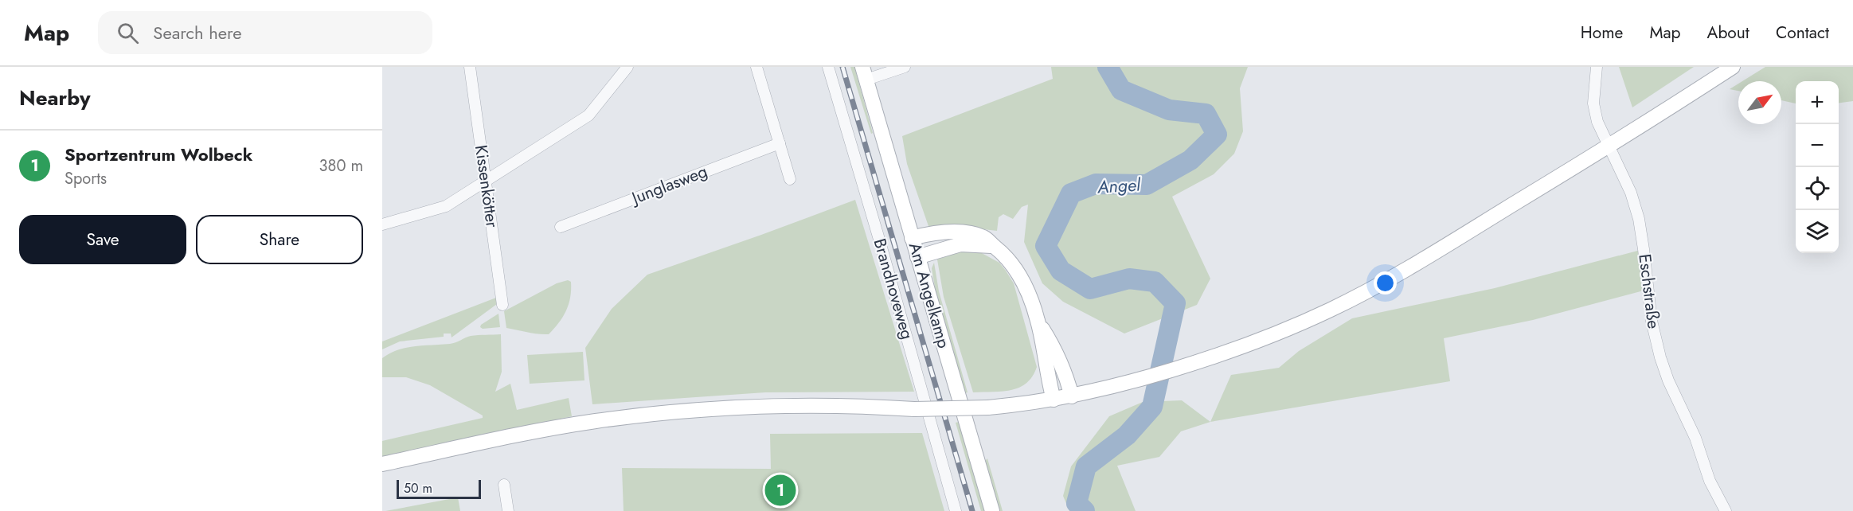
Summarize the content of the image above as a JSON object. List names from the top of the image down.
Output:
{
  "streets": {
    "main road": ["Am Angelkamp"],
    "street": [
      "Junglasweg",
      "Kissenkötter",
      "Brandhoveweg",
      "Eschstraße"
    ]
  },
  "water": ["Angel"],
  "scale_bar": "50 m",
  "north": "top right",
  "page": {
    "header": "Map",
    "search": "Search here",
    "nav": [
      "Home",
      "Map",
      "About",
      "Contact"
    ],
    "heading": "Nearby",
    "map_buttons": ["+", "−"],
    "list": [
      {
        "mark": "1",
        "name": "Sportzentrum Wolbeck",
        "note": "Sports",
        "value": "380 m"
      }
    ],
    "buttons": ["Save", "Share"],
    "pins": "1",
    "scale": "50 m"
  }
}
